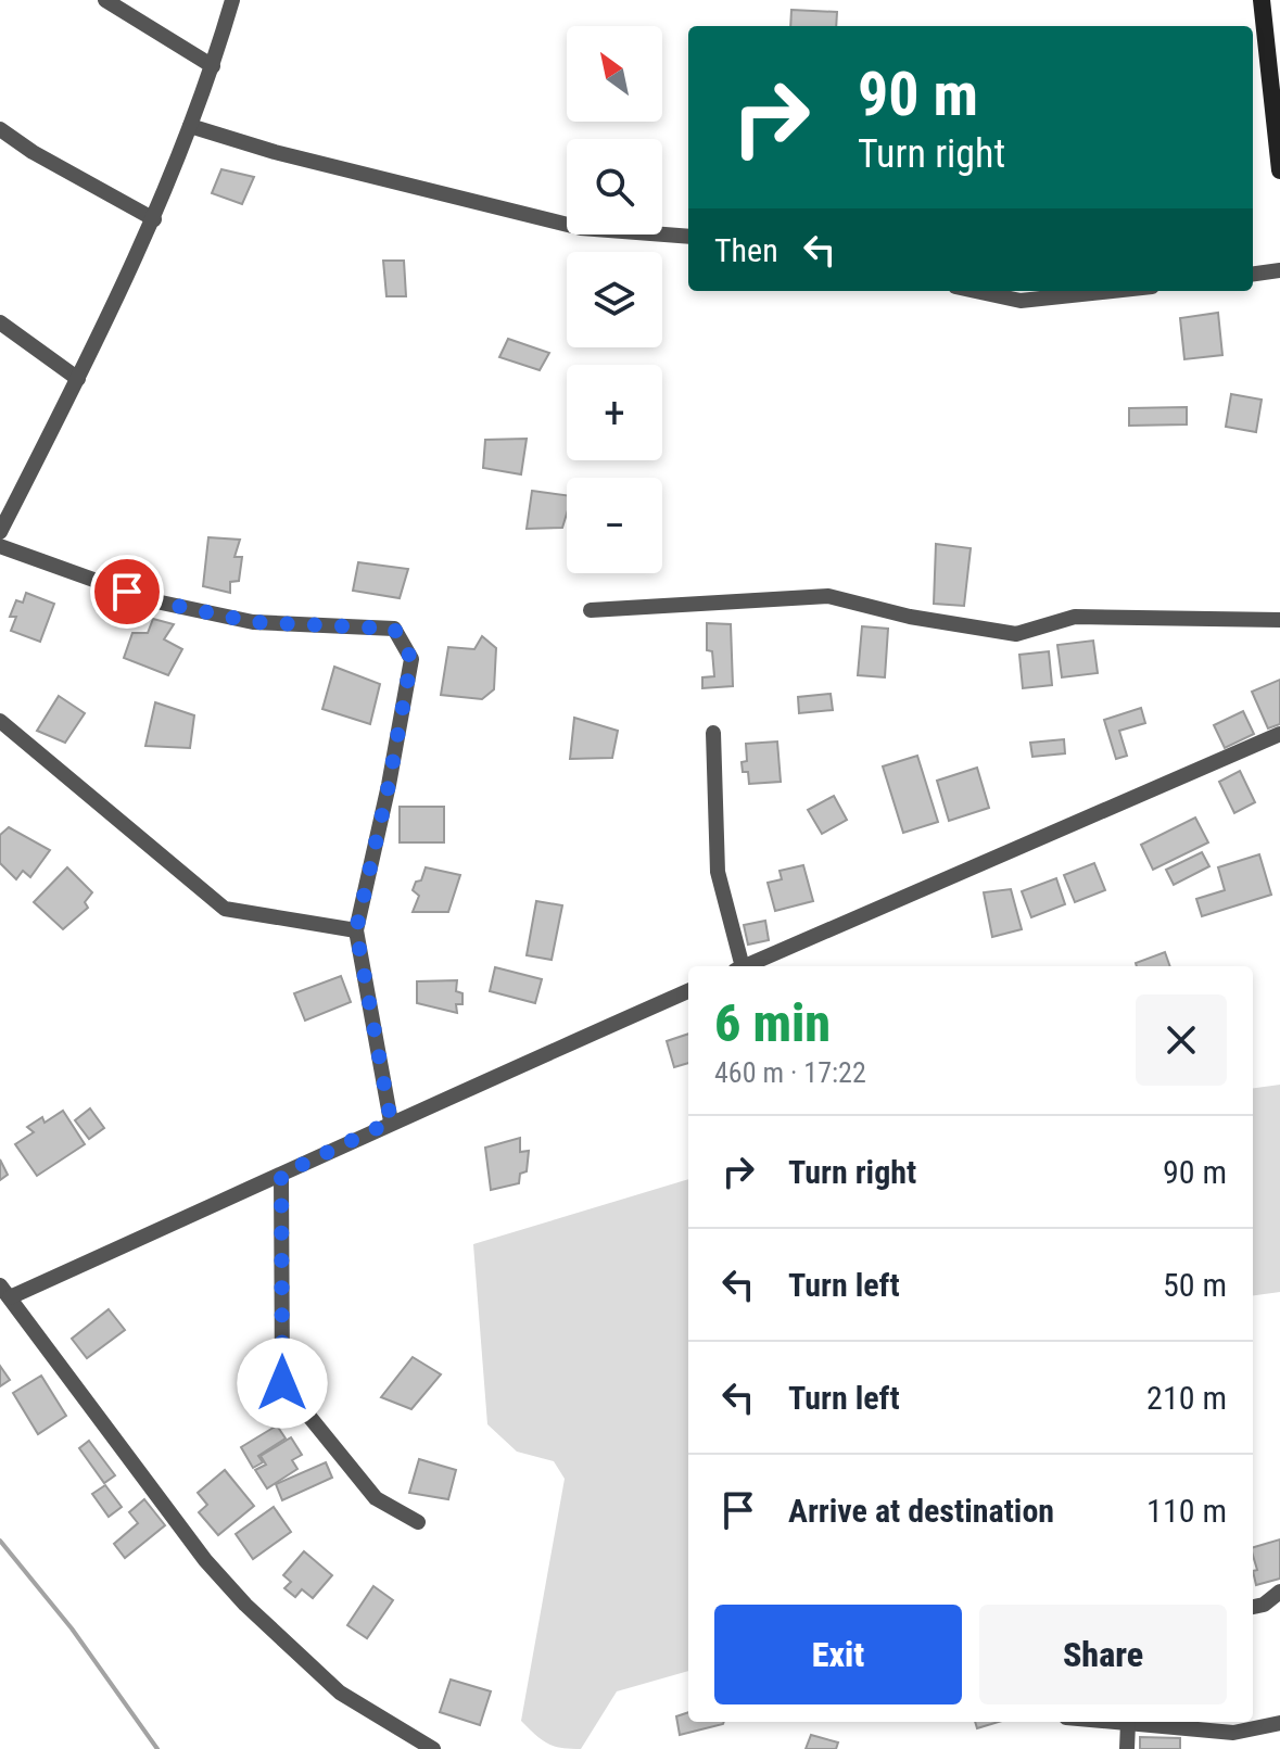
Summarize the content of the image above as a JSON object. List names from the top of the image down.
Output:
{
  "north": "top left",
  "page": {
    "map_buttons": ["+", "−"],
    "turn": ["90 m", "Turn right"],
    "then": "Then",
    "heading": ["6 min", "460 m · 17:22"],
    "list": [
      {
        "name": "Turn right",
        "value": "90 m"
      },
      {
        "name": "Turn left",
        "value": "50 m"
      },
      {
        "name": "Turn left",
        "value": "210 m"
      },
      {
        "name": "Arrive at destination",
        "value": "110 m"
      }
    ],
    "buttons": ["Exit", "Share"]
  }
}
